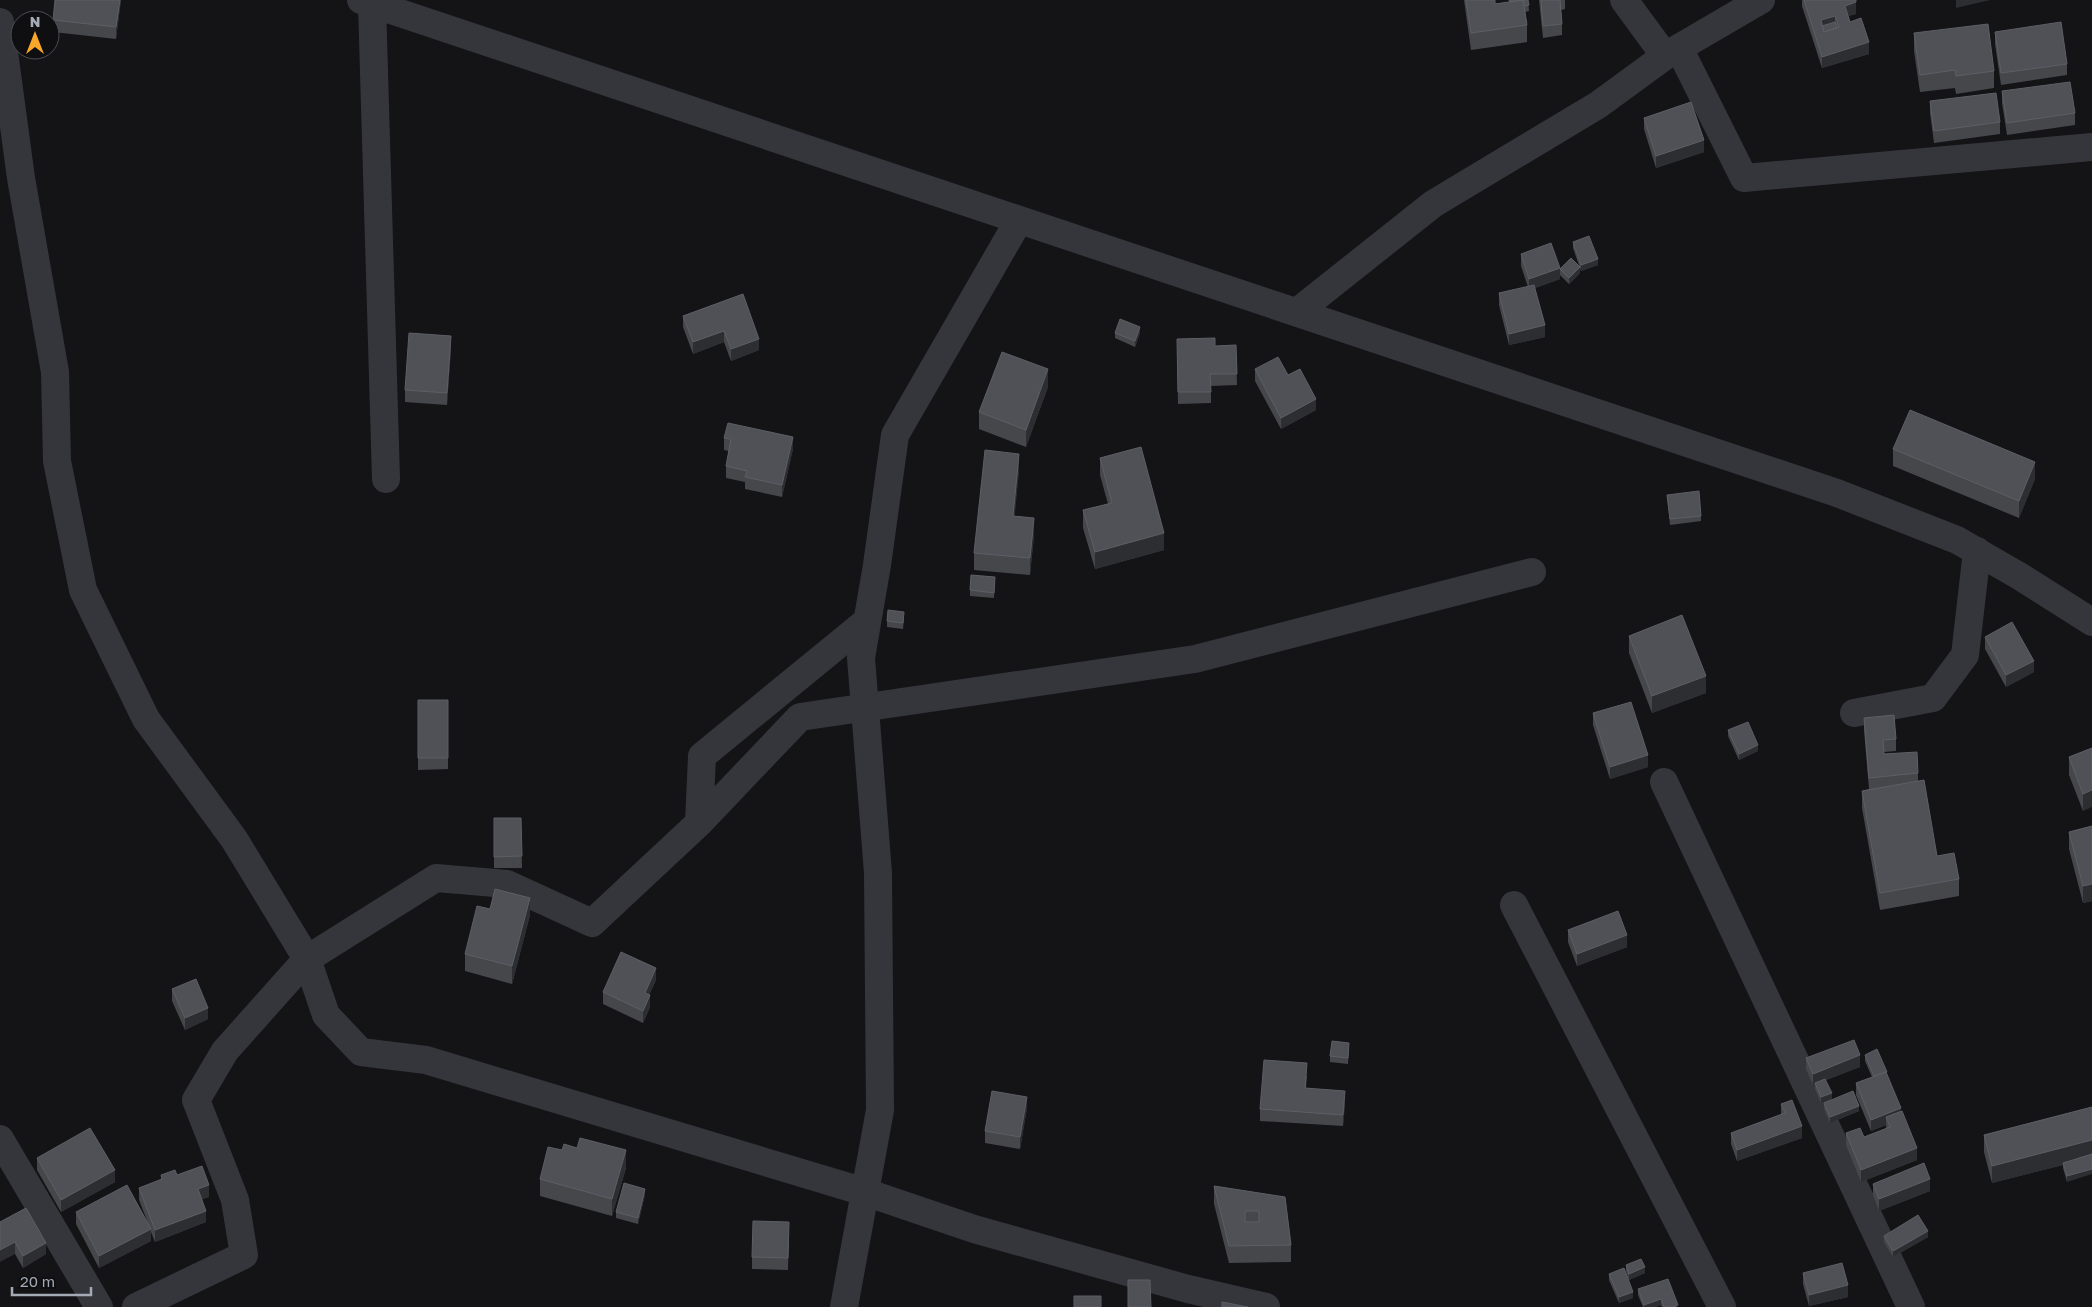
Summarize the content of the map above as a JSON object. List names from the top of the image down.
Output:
{
  "scale_bar": "20 m",
  "north": "top"
}
